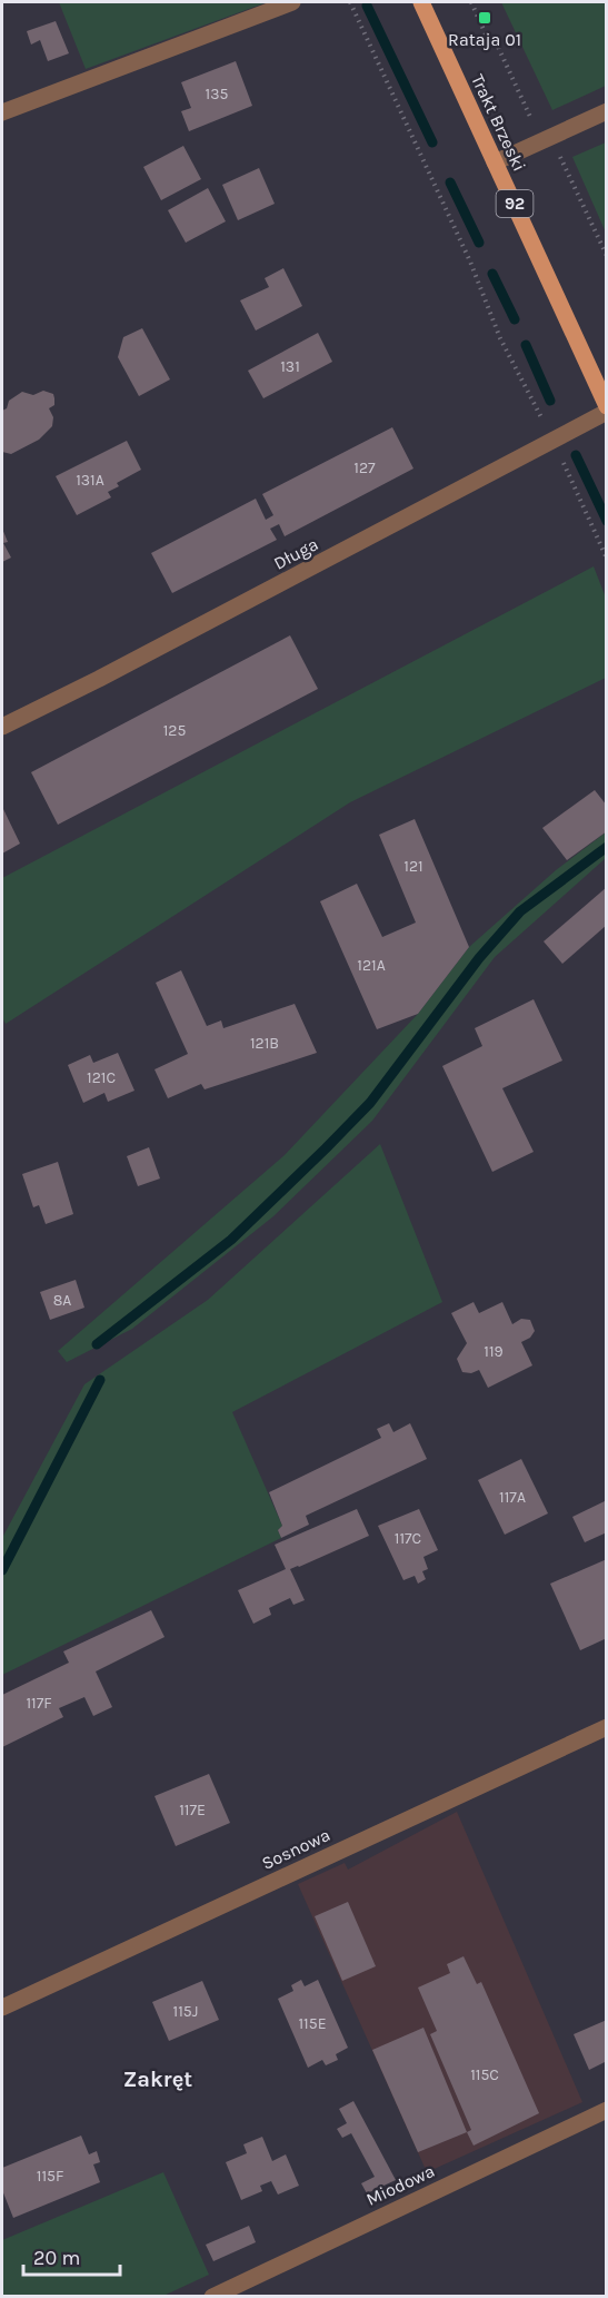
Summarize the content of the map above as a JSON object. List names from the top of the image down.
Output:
{
  "streets": {
    "main road": ["Trakt Brzeski", "92"],
    "street": ["Długa", "Sosnowa", "Miodowa"]
  },
  "districts": ["Zakręt"],
  "places": {
    "transit": ["Rataja 01"]
  },
  "house_numbers": [
    "135",
    "131",
    "127",
    "131A",
    "125",
    "121",
    "121A",
    "121B",
    "121C",
    "8A",
    "119",
    "117A",
    "117C",
    "117F",
    "117E",
    "115J",
    "115E",
    "115C",
    "115F"
  ],
  "scale_bar": "20 m"
}
